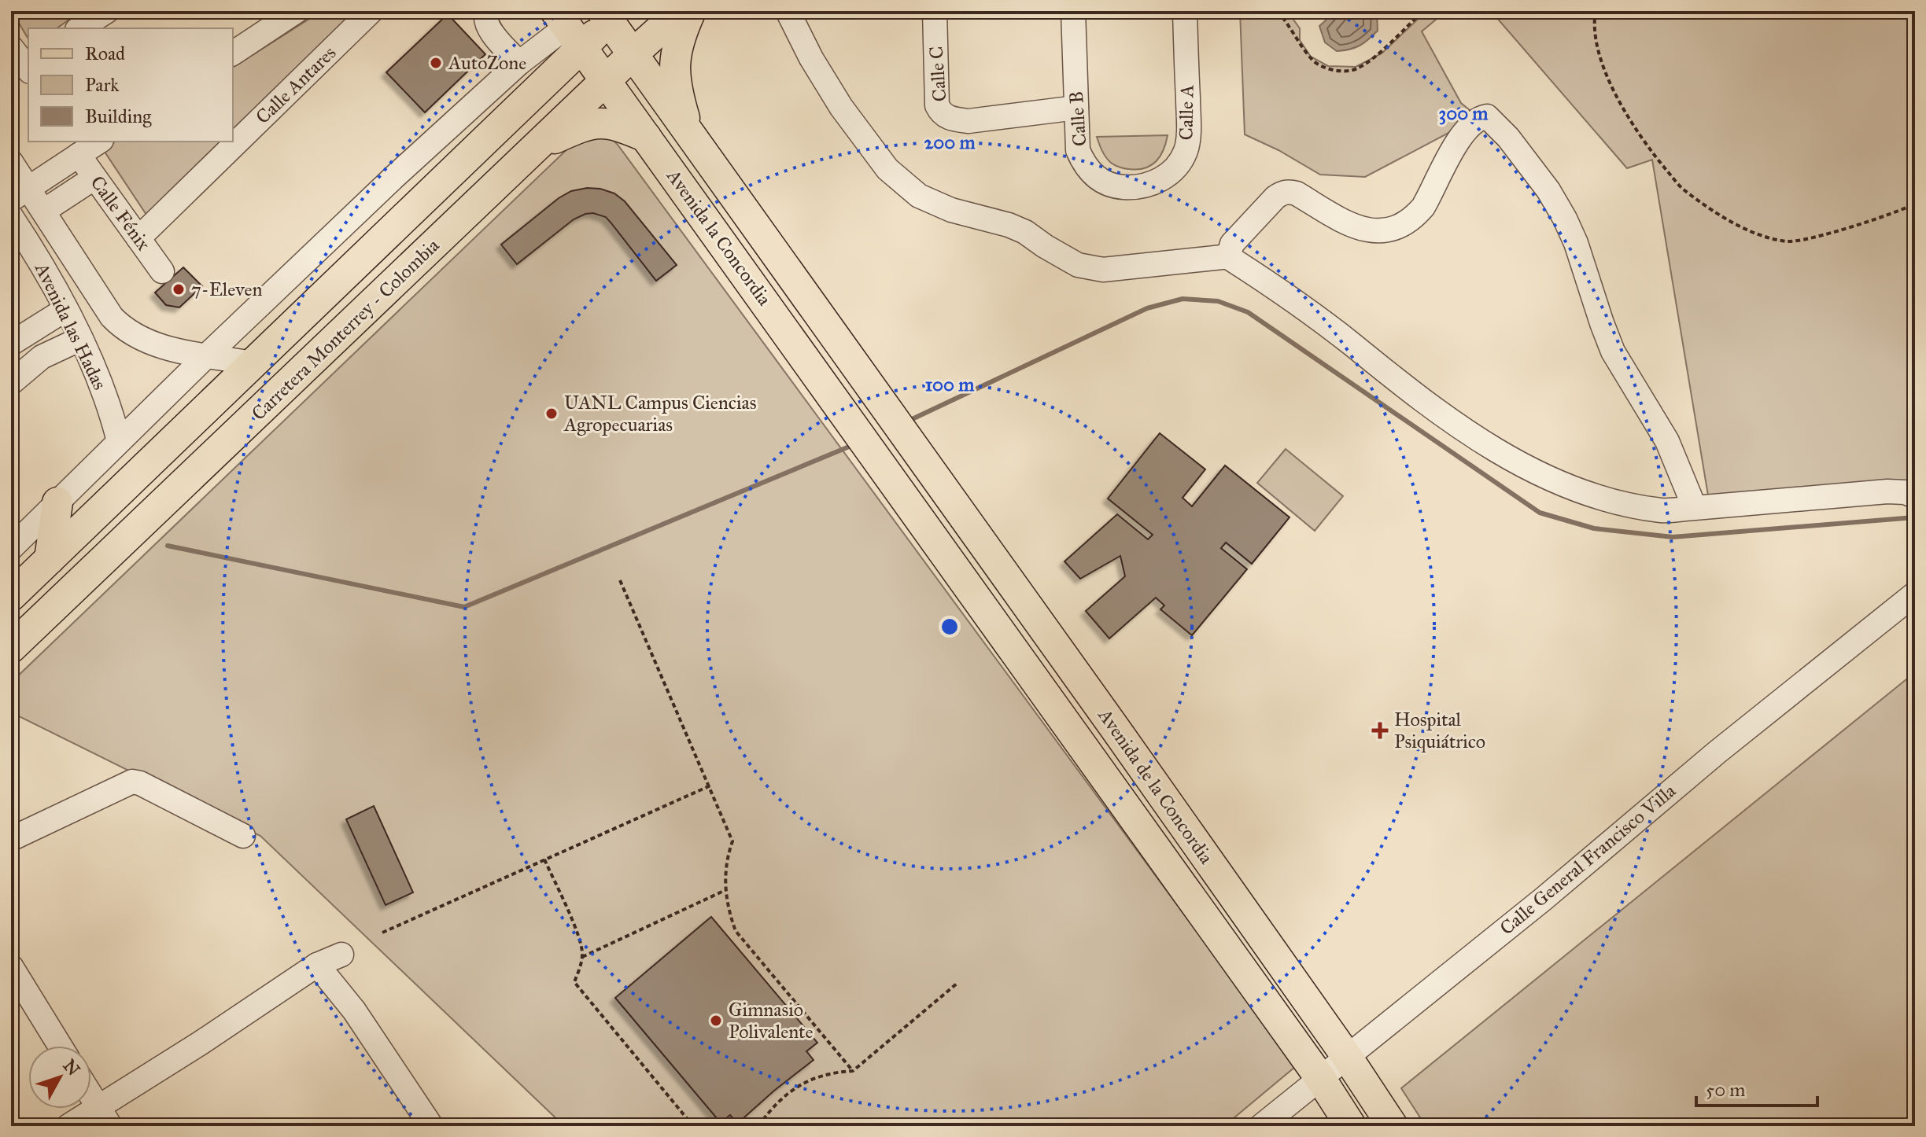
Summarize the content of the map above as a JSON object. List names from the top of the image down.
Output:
{
  "streets": {
    "main road": ["Avenida la Concordia", "Carretera Monterrey - Colombia", "Avenida de la Concordia"],
    "street": [
      "Calle C",
      "Calle Antares",
      "Calle A",
      "Calle B",
      "Calle Fénix",
      "Avenida las Hadas",
      "Calle General Francisco Villa"
    ]
  },
  "crossings": [
    ["Calle C", "Calle B"],
    ["Calle Antares", "Calle Fénix"],
    ["Calle A", "Calle B"],
    ["Avenida la Concordia", "Carretera Monterrey - Colombia"],
    ["Avenida la Concordia", "Avenida de la Concordia"],
    ["Avenida las Hadas", "Carretera Monterrey - Colombia"],
    ["Avenida de la Concordia", "Calle General Francisco Villa"]
  ],
  "places": {
    "other": [
      "AutoZone",
      "7-Eleven",
      "UANL Campus Ciencias Agropecuarias",
      "Gimnasio Polivalente"
    ],
    "health": ["Hospital Psiquiátrico"]
  },
  "legend": ["Road", "Park", "Building"],
  "scale_bar": "50 m",
  "north": "top right",
  "rings": ["300 m", "200 m", "100 m"]
}
